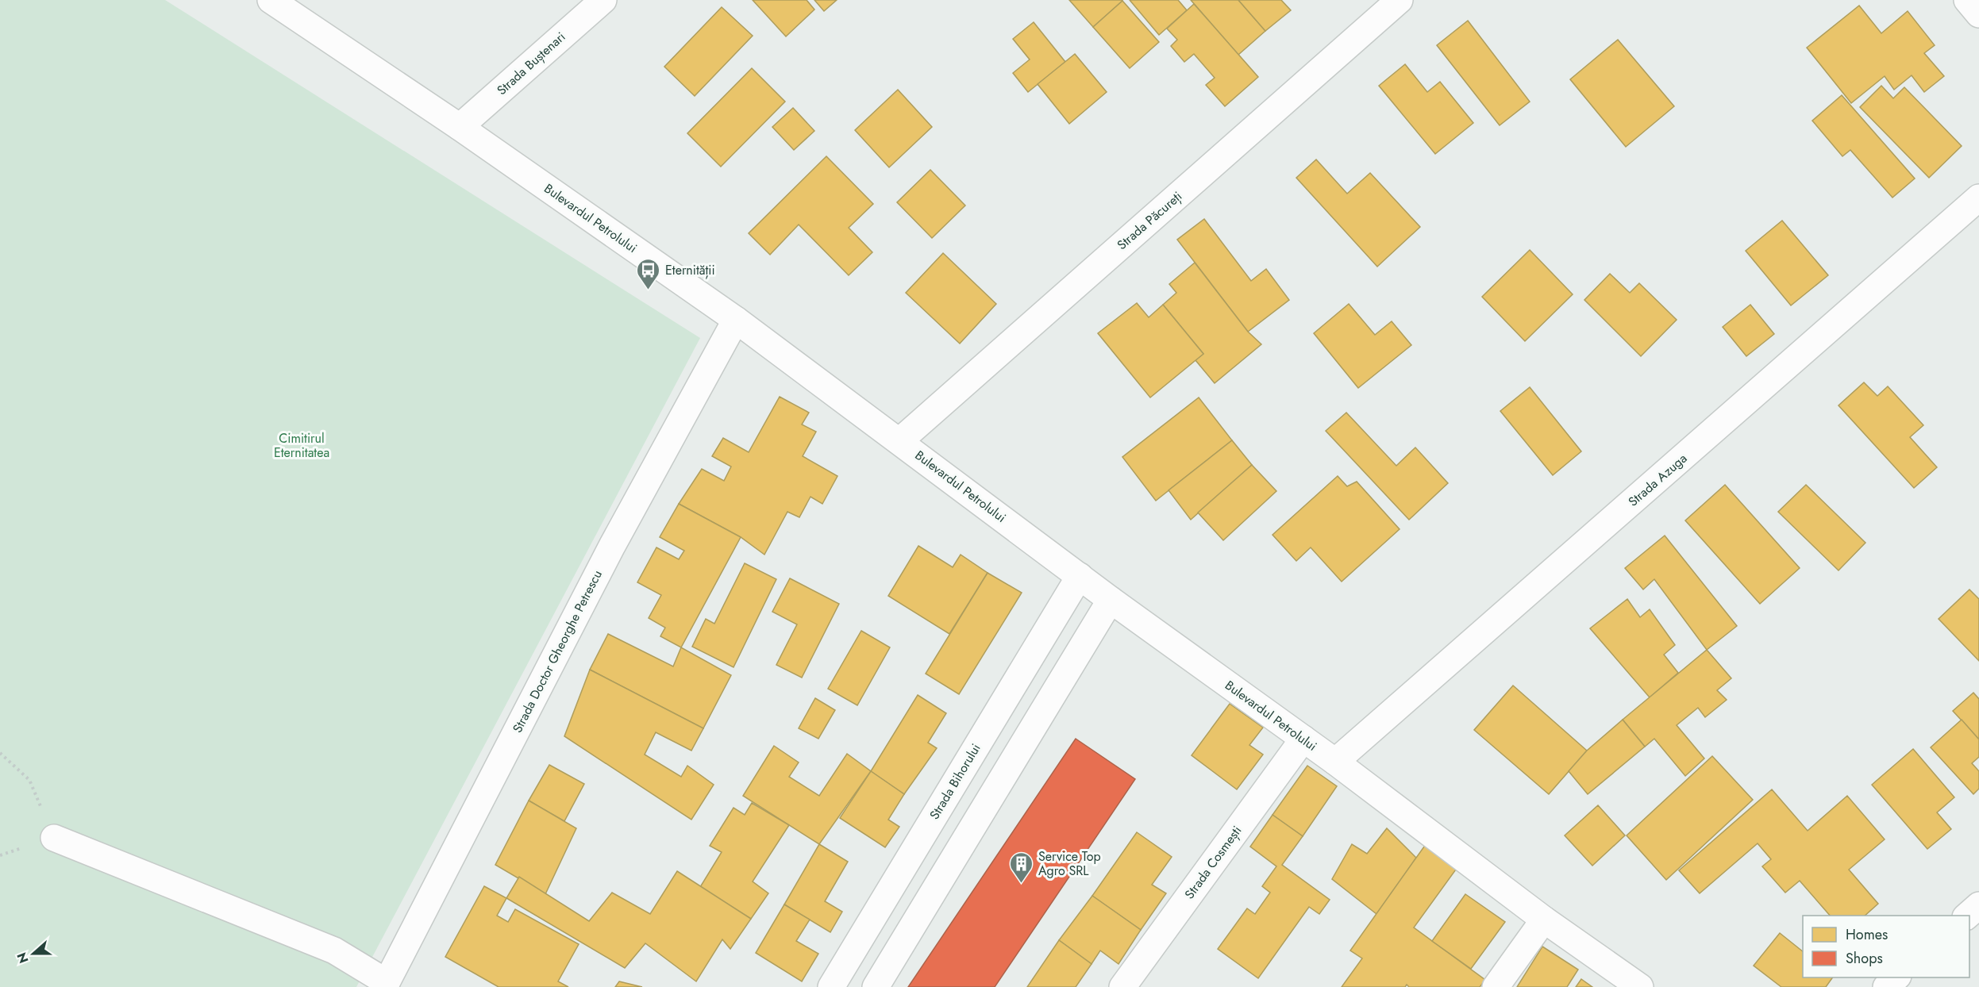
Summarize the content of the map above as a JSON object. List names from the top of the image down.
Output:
{
  "streets": {
    "street": [
      "Strada Buștenari",
      "Bulevardul Petrolului",
      "Strada Păcureți",
      "Strada Azuga",
      "Strada Doctor Gheorghe Petrescu",
      "Strada Bihorului",
      "Strada Cosmești"
    ]
  },
  "crossings": [
    ["Strada Buștenari", "Bulevardul Petrolului"],
    ["Bulevardul Petrolului", "Strada Păcureți"],
    ["Bulevardul Petrolului", "Strada Azuga"],
    ["Bulevardul Petrolului", "Strada Doctor Gheorghe Petrescu"],
    ["Bulevardul Petrolului", "Strada Bihorului"],
    ["Bulevardul Petrolului", "Strada Cosmești"]
  ],
  "parks": ["Cimitirul Eternitatea"],
  "places": {
    "bus stop": ["Eternității"],
    "building": ["Service Top Agro SRL"]
  },
  "legend": ["Homes", "Shops"],
  "north": "left"
}
